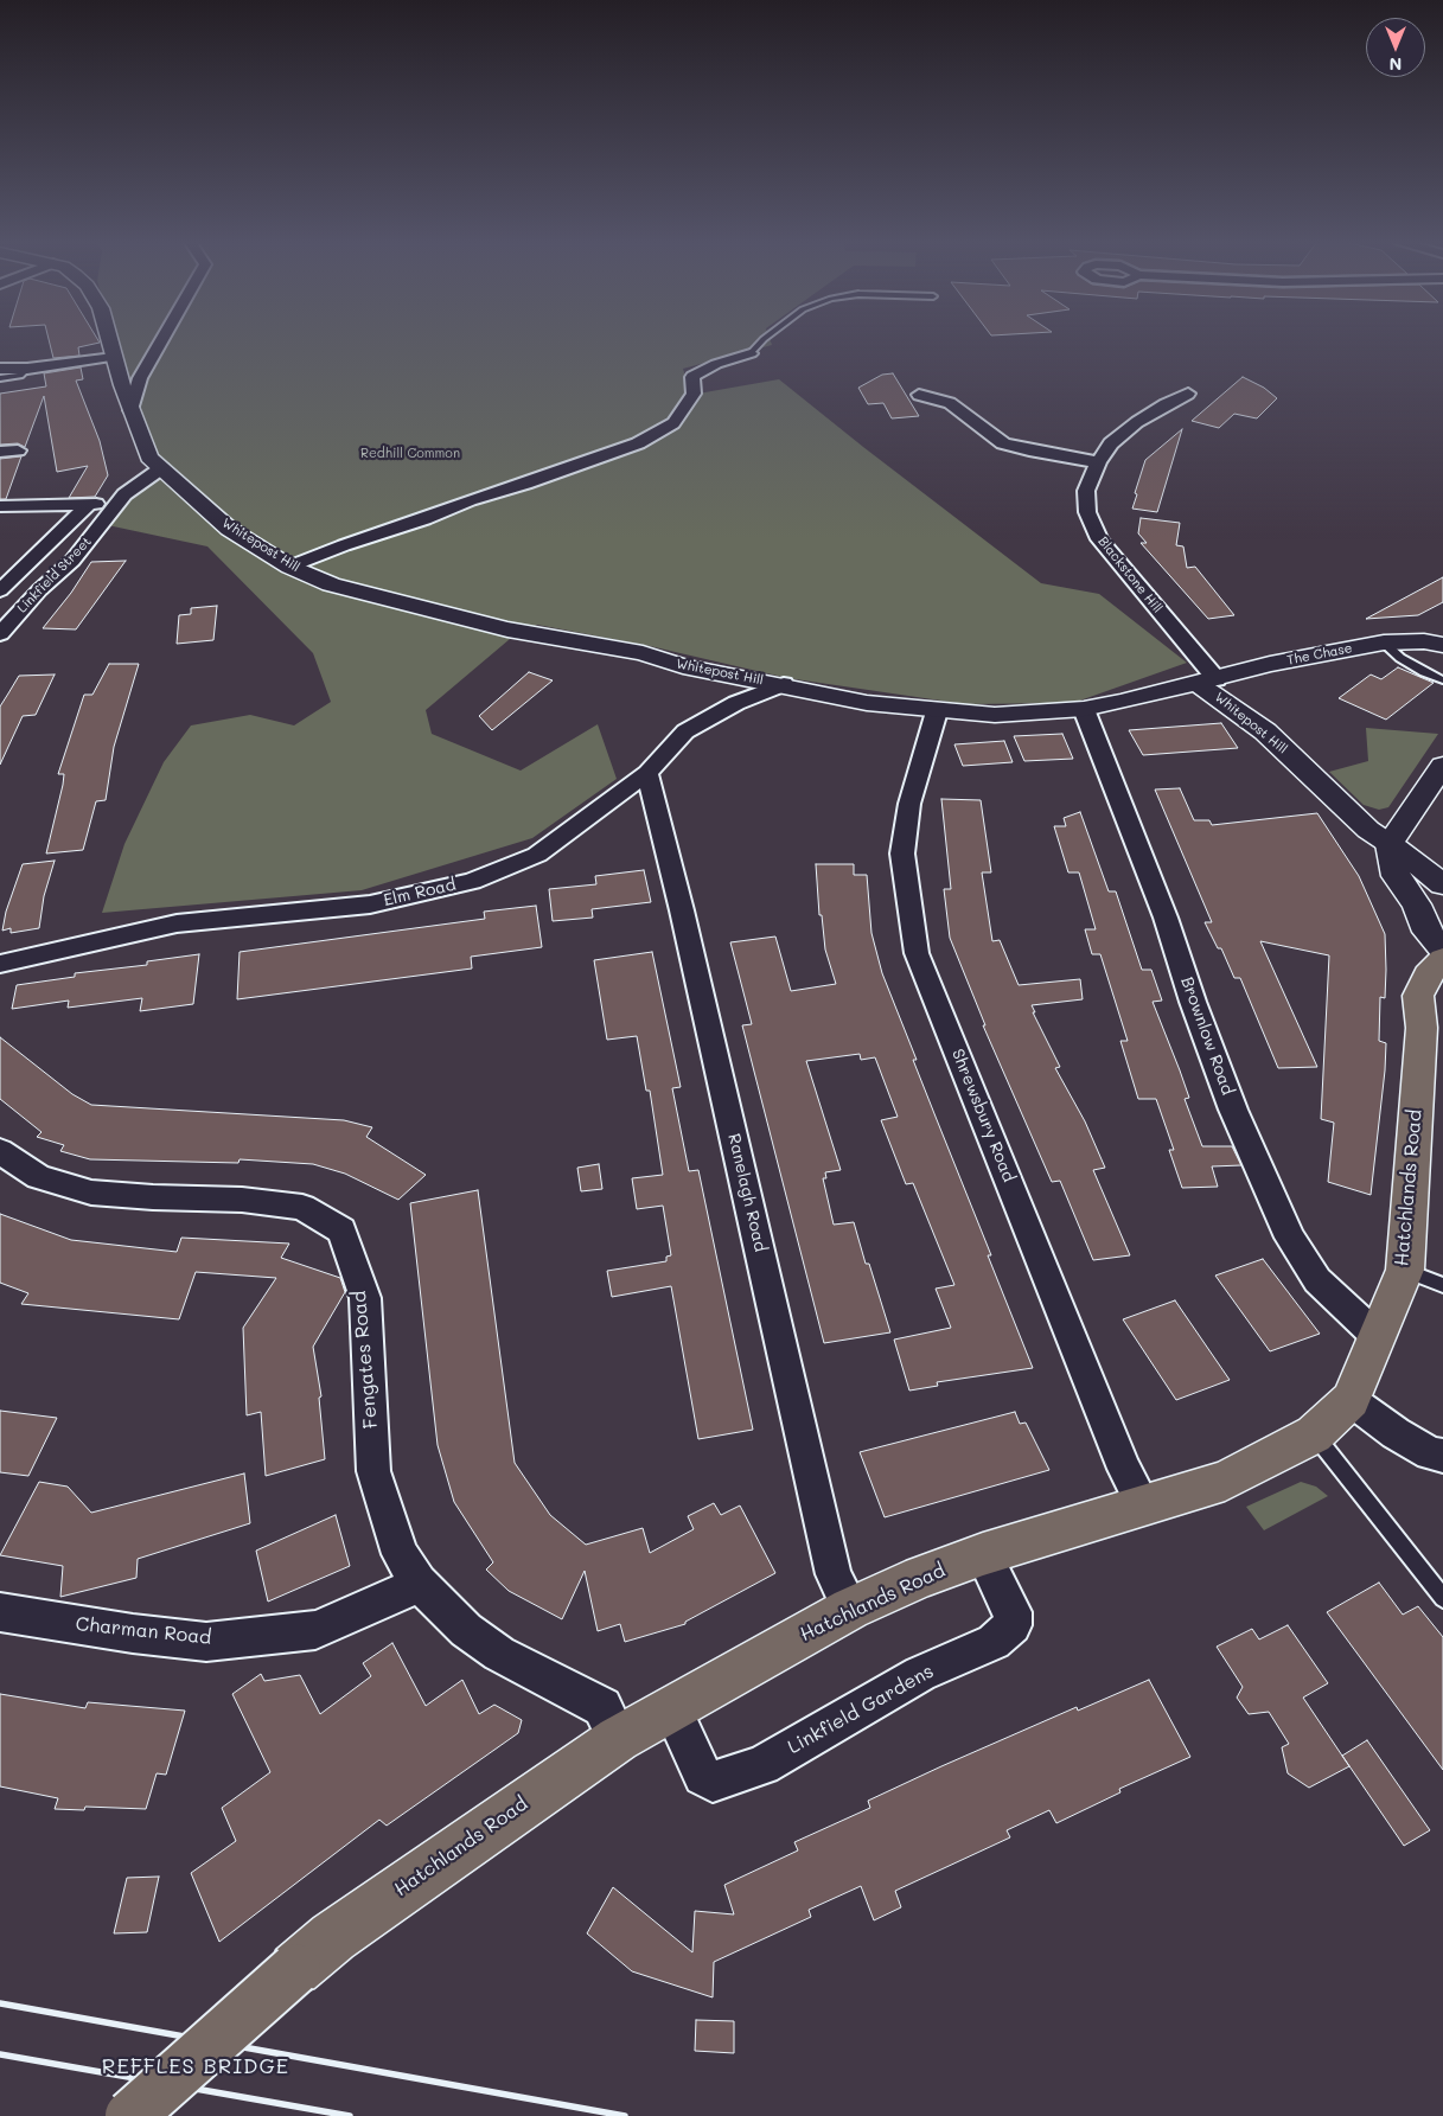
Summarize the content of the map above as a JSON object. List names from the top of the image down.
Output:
{
  "streets": {
    "main road": ["Hatchlands Road"],
    "street": [
      "Whitepost Hill",
      "Linkfield Street",
      "Blackstone Hill",
      "The Chase",
      "Elm Road",
      "Brownlow Road",
      "Shrewsbury Road",
      "Ranelagh Road",
      "Fengates Road",
      "Charman Road",
      "Linkfield Gardens"
    ]
  },
  "crossings": [
    ["Whitepost Hill", "Linkfield Street"],
    ["Whitepost Hill", "Blackstone Hill"],
    ["Whitepost Hill", "The Chase"],
    ["Whitepost Hill", "Elm Road"],
    ["Whitepost Hill", "Brownlow Road"],
    ["Whitepost Hill", "Shrewsbury Road"],
    ["Blackstone Hill", "The Chase"],
    ["Elm Road", "Ranelagh Road"],
    ["Brownlow Road", "Hatchlands Road"],
    ["Shrewsbury Road", "Hatchlands Road"],
    ["Hatchlands Road", "Ranelagh Road"],
    ["Hatchlands Road", "Fengates Road"],
    ["Hatchlands Road", "Linkfield Gardens"],
    ["Fengates Road", "Charman Road"]
  ],
  "districts": ["REFFLES BRIDGE"],
  "parks": ["Redhill Common"],
  "north": "bottom"
}
